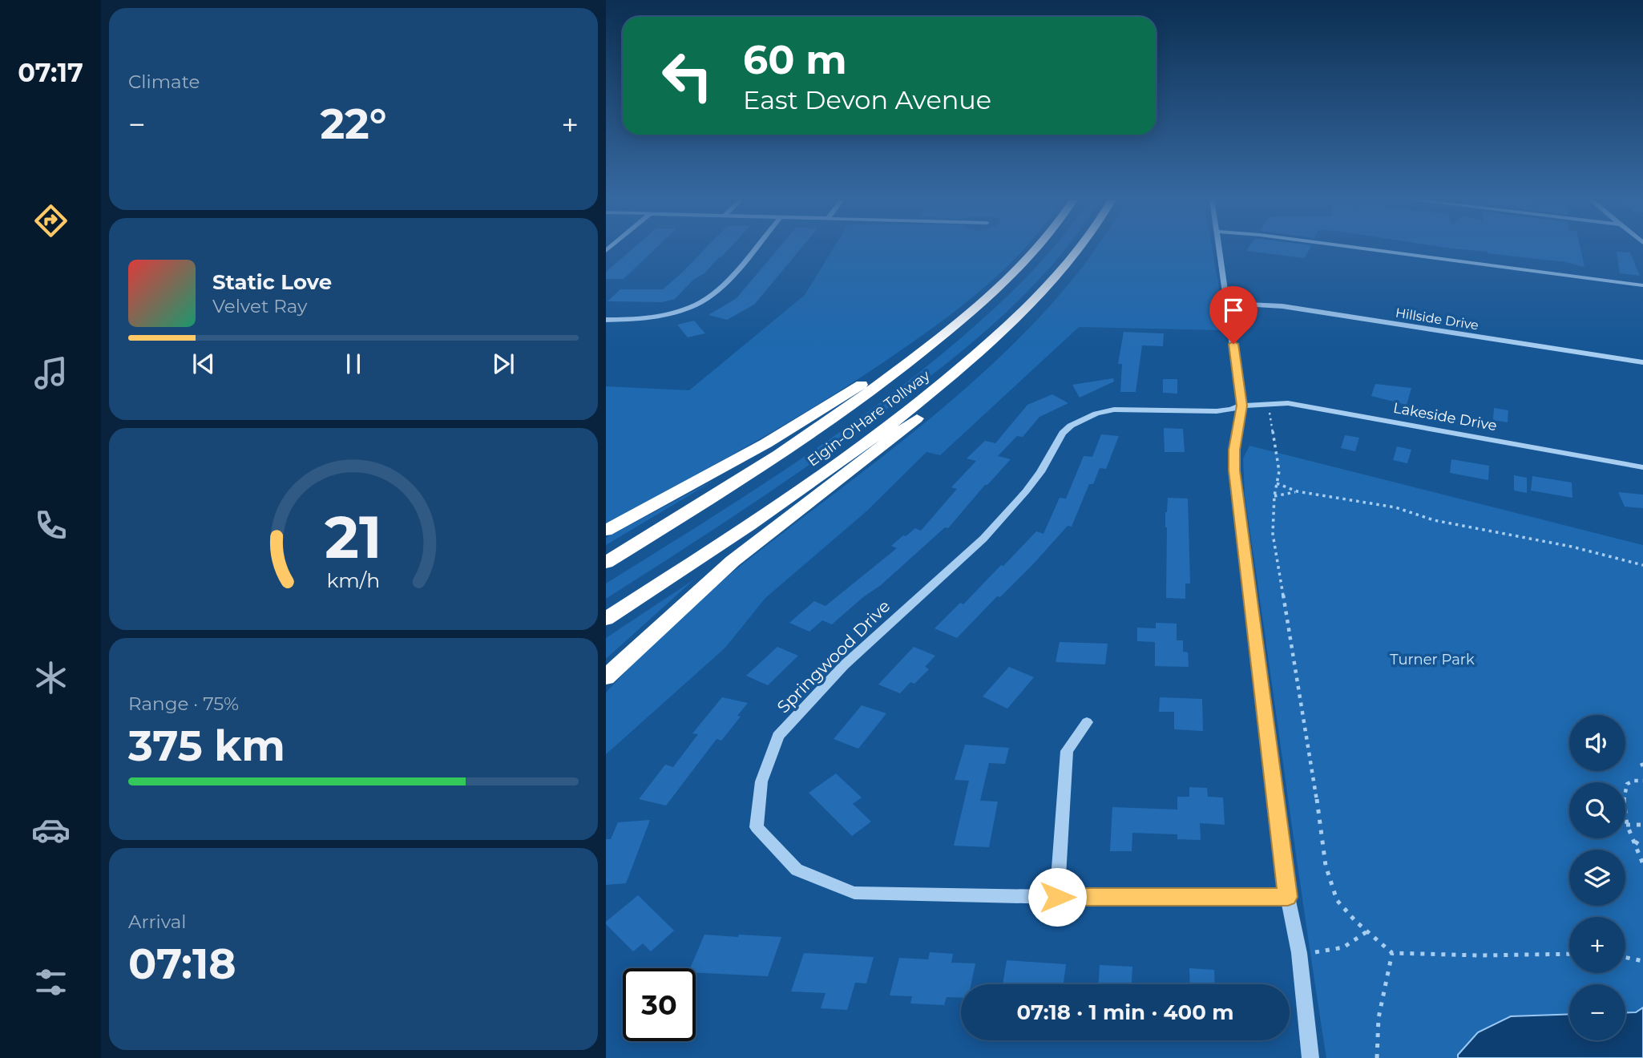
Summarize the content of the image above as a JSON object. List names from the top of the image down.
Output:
{
  "streets": {
    "highway": ["Elgin-O'Hare Tollway"],
    "street": ["Hillside Drive", "Lakeside Drive", "Springwood Drive"]
  },
  "crossings": [
    ["Lakeside Drive", "Springwood Drive"]
  ],
  "parks": ["Turner Park"],
  "page": {
    "tabs": "07:17",
    "tile": [
      "Climate",
      ["Range · 75%", "375 km"],
      ["Arrival", "07:18"]
    ],
    "turn": ["60 m", "East Devon Avenue"],
    "heat": ["−", "22°", "+"],
    "song": ["Static Love", "Velvet Ray"],
    "map_buttons": ["+", "−"],
    "limit": "30",
    "trip": "07:18 · 1 min · 400 m",
    "gauge": ["21", "km/h"]
  }
}
